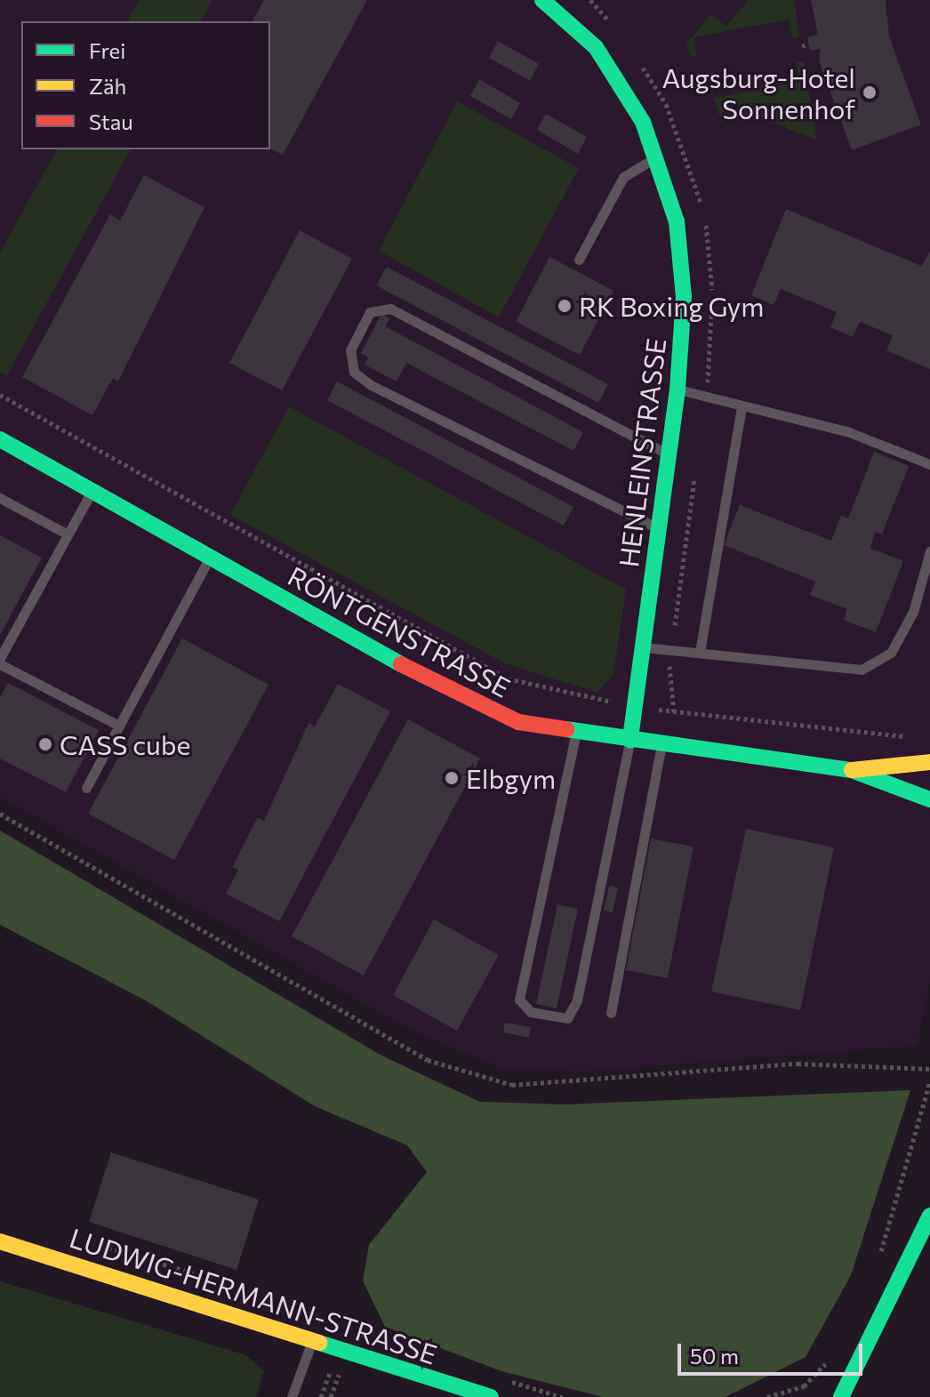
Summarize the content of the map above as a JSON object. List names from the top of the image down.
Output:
{
  "streets": {
    "street": ["HENLEINSTRASSE", "RÖNTGENSTRASSE", "LUDWIG-HERMANN-STRASSE"]
  },
  "crossings": [
    ["HENLEINSTRASSE", "RÖNTGENSTRASSE"]
  ],
  "places": [
    "Augsburg-Hotel Sonnenhof",
    "RK Boxing Gym",
    "CASS cube",
    "Elbgym"
  ],
  "legend": ["Frei", "Zäh", "Stau"],
  "scale_bar": "50 m"
}
